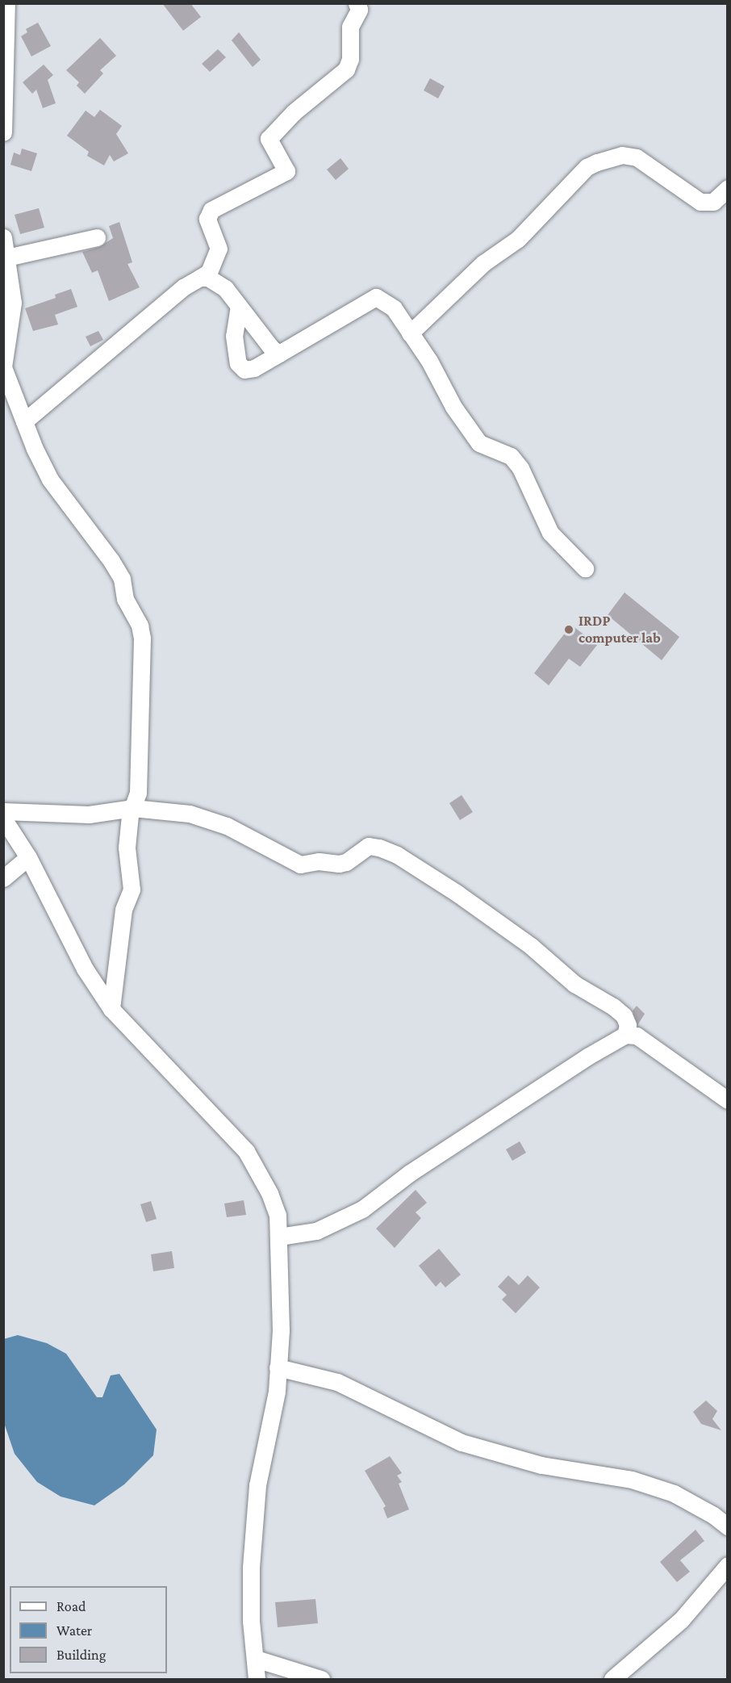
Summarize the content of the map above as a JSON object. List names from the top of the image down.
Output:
{
  "places": ["IRDP computer lab"],
  "legend": ["Road", "Water", "Building"]
}
